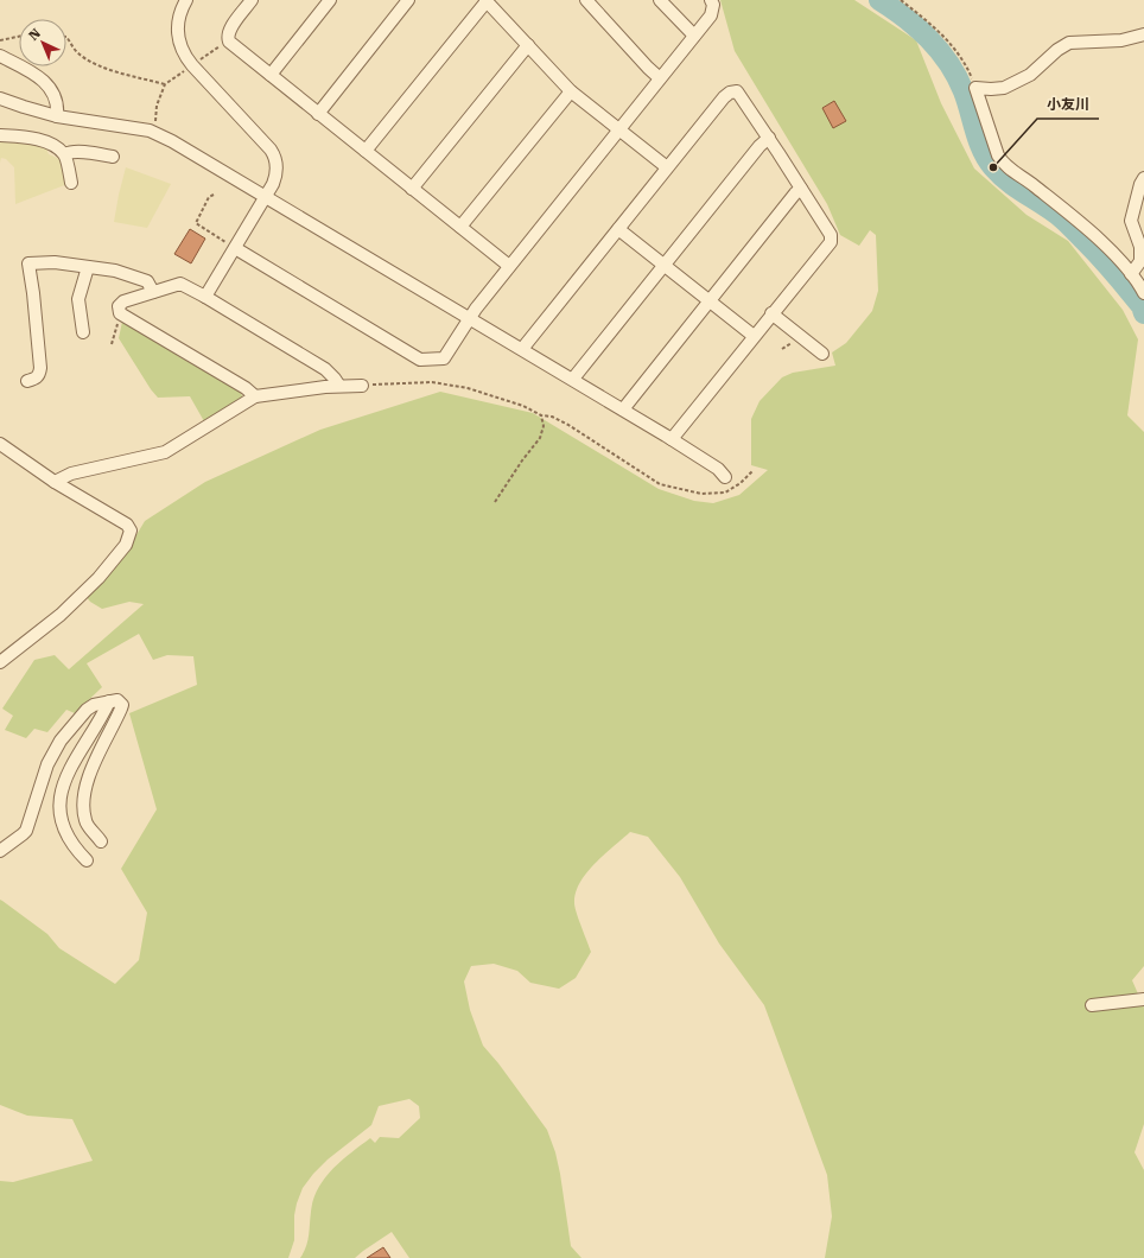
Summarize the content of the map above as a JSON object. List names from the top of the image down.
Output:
{
  "places": ["小友川"],
  "north": "top left"
}
